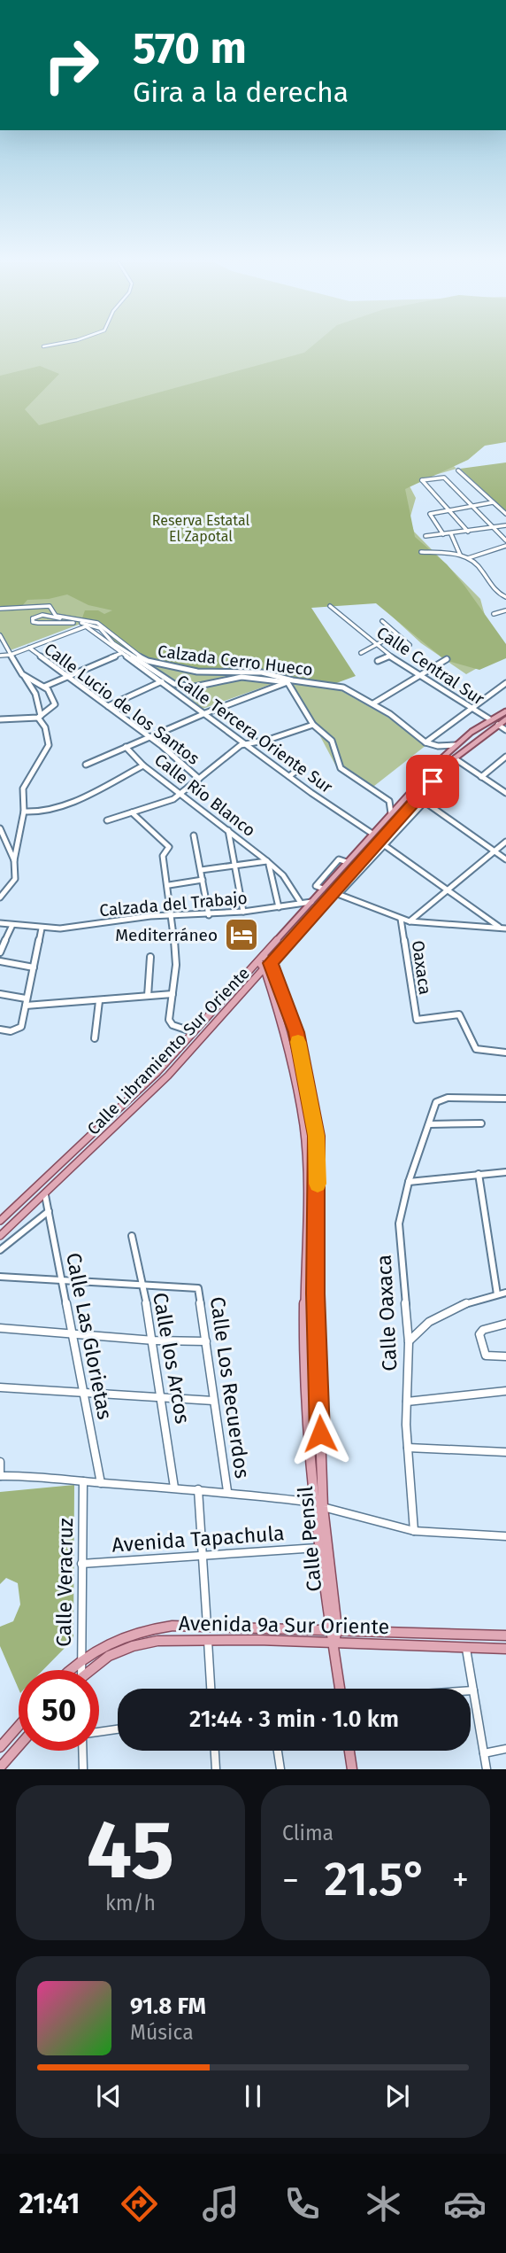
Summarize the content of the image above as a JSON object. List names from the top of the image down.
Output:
{
  "streets": {
    "main road": ["Calle Libramiento Sur Oriente", "Calle Pensil", "Avenida 9a Sur Oriente"],
    "street": [
      "Calzada Cerro Hueco",
      "Calle Central Sur",
      "Calle Lucio de los Santos",
      "Calle Tercera Oriente Sur",
      "Calle Río Blanco",
      "Calzada del Trabajo",
      "Oaxaca",
      "Calle Oaxaca",
      "Calle Las Glorietas",
      "Calle los Arcos",
      "Calle Los Recuerdos",
      "Avenida Tapachula",
      "Calle Veracruz"
    ]
  },
  "crossings": [
    ["Calle Central Sur", "Calle Libramiento Sur Oriente"],
    ["Calle Lucio de los Santos", "Calle Tercera Oriente Sur"],
    ["Calle Tercera Oriente Sur", "Calle Libramiento Sur Oriente"],
    ["Calle Río Blanco", "Calzada del Trabajo"],
    ["Calzada del Trabajo", "Calle Libramiento Sur Oriente"],
    ["Calle Libramiento Sur Oriente", "Calle Las Glorietas"],
    ["Calle Libramiento Sur Oriente", "Calle Pensil"],
    ["Calle los Arcos", "Calle Los Recuerdos"],
    ["Avenida Tapachula", "Calle Pensil"],
    ["Avenida Tapachula", "Calle Veracruz"],
    ["Calle Pensil", "Avenida 9a Sur Oriente"],
    ["Calle Veracruz", "Avenida 9a Sur Oriente"]
  ],
  "parks": ["Reserva Estatal El Zapotal"],
  "places": {
    "hotel": ["Mediterráneo"]
  },
  "page": {
    "turn": ["570 m", "Gira a la derecha"],
    "limit": "50",
    "trip": "21:44 · 3 min · 1.0 km",
    "tile": [
      ["45", "km/h"],
      "Clima"
    ],
    "heat": ["−", "21.5°", "+"],
    "song": ["91.8 FM", "Música"],
    "tabs": "21:41"
  }
}
